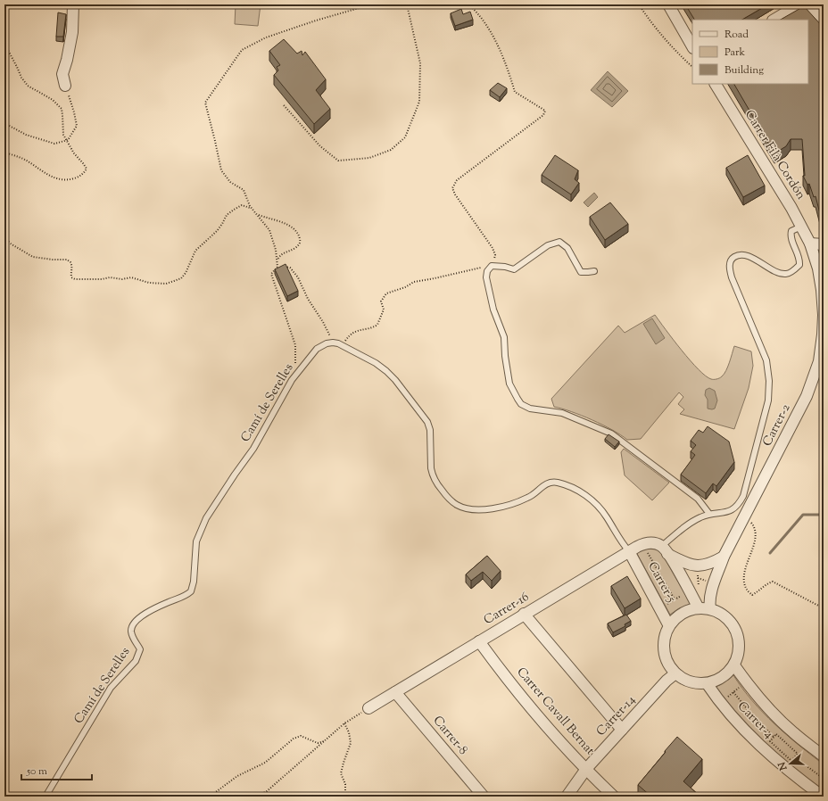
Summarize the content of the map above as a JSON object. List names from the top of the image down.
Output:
{
  "streets": {
    "street": [
      "Carrer Filà Cordón",
      "Carrer-2",
      "Carrer-5",
      "Carrer-16",
      "Carrer Cavall Bernat",
      "Carrer-14",
      "Carrer-4",
      "Carrer-8"
    ],
    "lane": ["Camí de Serelles"]
  },
  "crossings": [
    ["Carrer Filà Cordón", "Carrer-2"],
    ["Carrer-2", "Carrer-5"],
    ["Carrer-2", "Carrer-14"],
    ["Carrer-2", "Carrer-4"],
    ["Carrer-5", "Carrer-16"],
    ["Carrer-5", "Carrer-14"],
    ["Carrer-5", "Carrer-4"],
    ["Carrer-16", "Carrer Cavall Bernat"],
    ["Carrer-16", "Carrer-8"],
    ["Carrer Cavall Bernat", "Carrer-14"],
    ["Carrer-14", "Carrer-4"]
  ],
  "legend": ["Road", "Park", "Building"],
  "scale_bar": "50 m",
  "north": "left"
}
